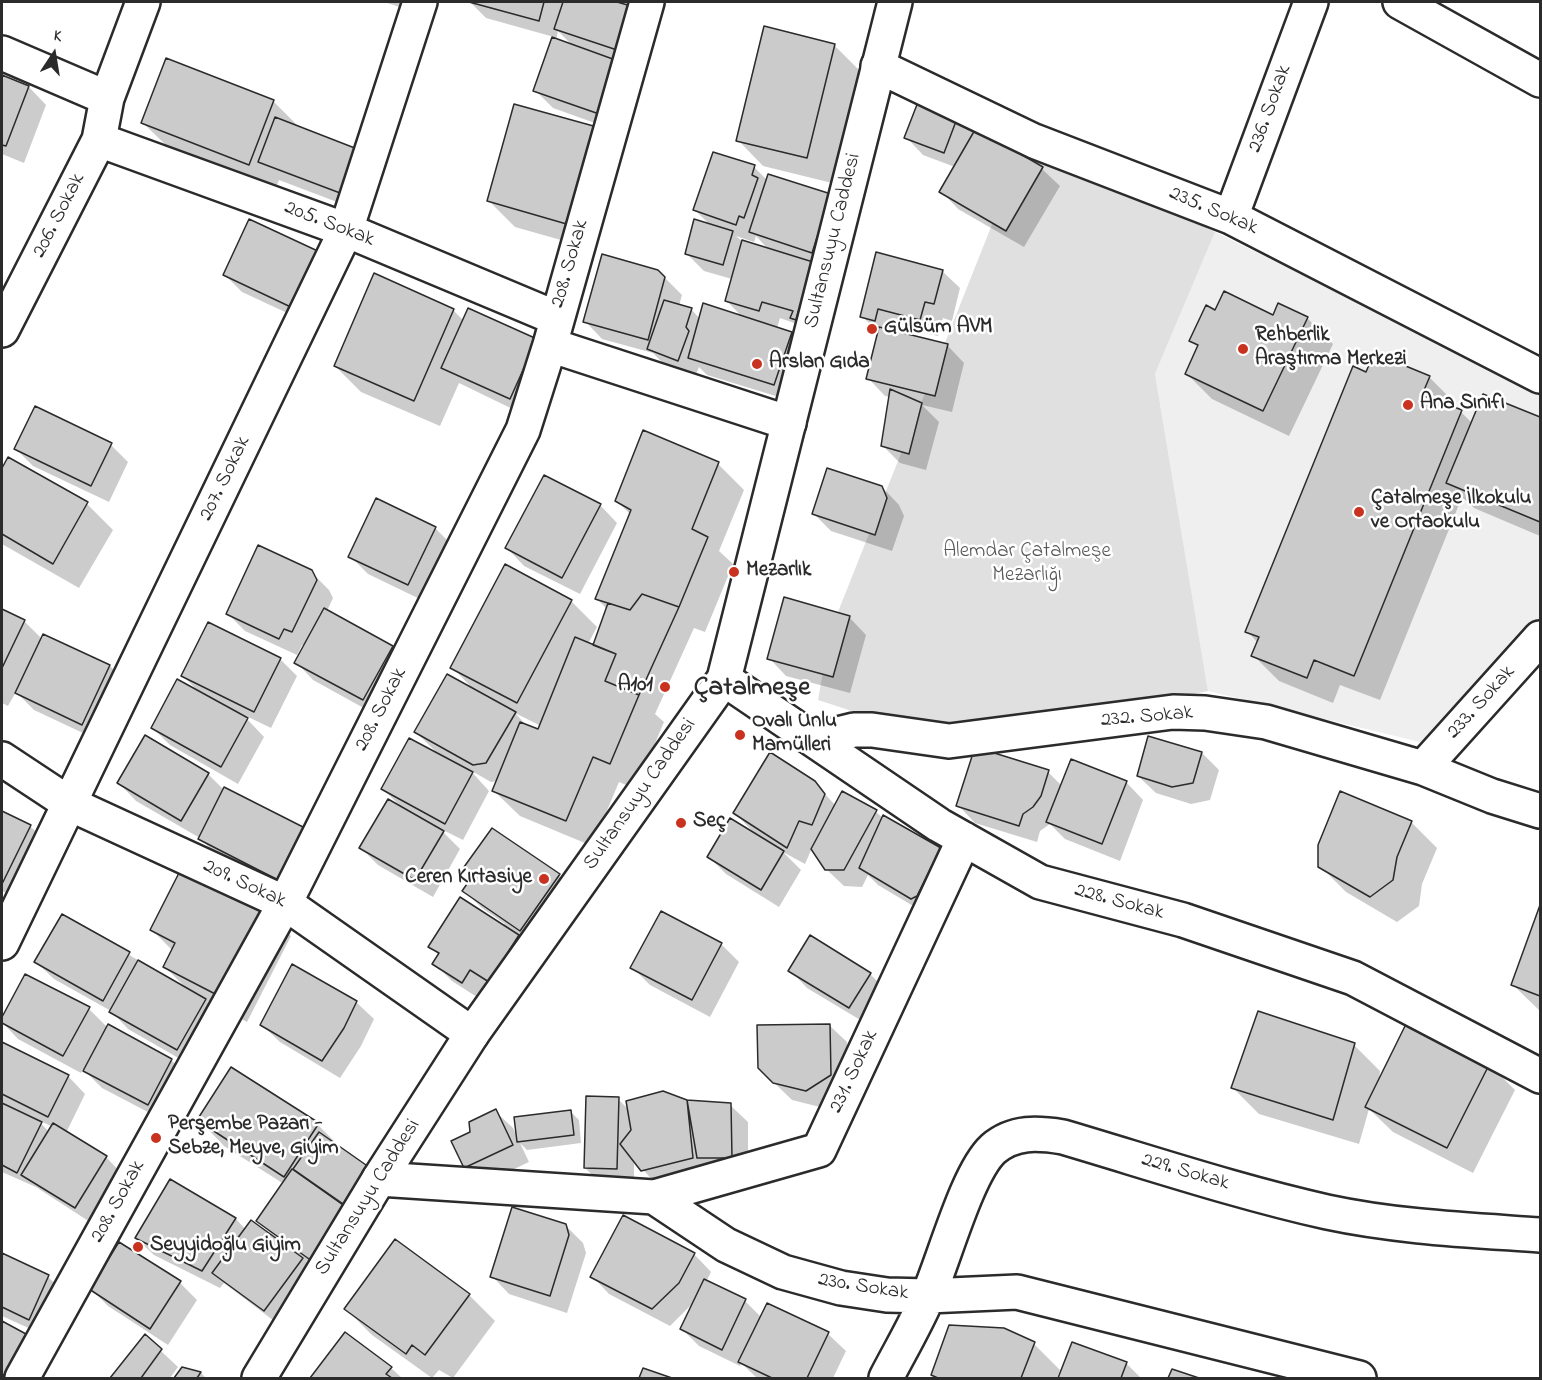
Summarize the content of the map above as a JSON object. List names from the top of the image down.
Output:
{
  "streets": {
    "street": [
      "236. Sokak",
      "235. Sokak",
      "206. Sokak",
      "205. Sokak",
      "Sultansuyu Caddesi",
      "208. Sokak",
      "207. Sokak",
      "233. Sokak",
      "232. Sokak",
      "209. Sokak",
      "228. Sokak",
      "231. Sokak",
      "229. Sokak",
      "230. Sokak"
    ]
  },
  "crossings": [
    ["236. Sokak", "235. Sokak"],
    ["235. Sokak", "Sultansuyu Caddesi"],
    ["206. Sokak", "205. Sokak"],
    ["205. Sokak", "Sultansuyu Caddesi"],
    ["205. Sokak", "208. Sokak"],
    ["205. Sokak", "207. Sokak"],
    ["Sultansuyu Caddesi", "209. Sokak"],
    ["Sultansuyu Caddesi", "228. Sokak"],
    ["Sultansuyu Caddesi", "230. Sokak"],
    ["208. Sokak", "209. Sokak"],
    ["207. Sokak", "209. Sokak"],
    ["233. Sokak", "232. Sokak"],
    ["232. Sokak", "228. Sokak"],
    ["228. Sokak", "231. Sokak"],
    ["231. Sokak", "230. Sokak"],
    ["229. Sokak", "230. Sokak"]
  ],
  "districts": ["Çatalmeşe"],
  "parks": ["Alemdar Çatalmeşe Mezarlığı"],
  "places": [
    "Gülsüm AVM",
    "Rehberlik Araştırma Merkezi",
    "Arslan Gıda",
    "Ana Sınıfı",
    "Çatalmeşe İlkokulu ve Ortaokulu",
    "Mezarlık",
    "A101",
    "Ovalı Unlu Mamülleri",
    "Seç",
    "Ceren Kırtasiye",
    "Perşembe Pazarı - Sebze, Meyve, Giyim",
    "Seyyidoğlu Giyim"
  ],
  "north": "top"
}
